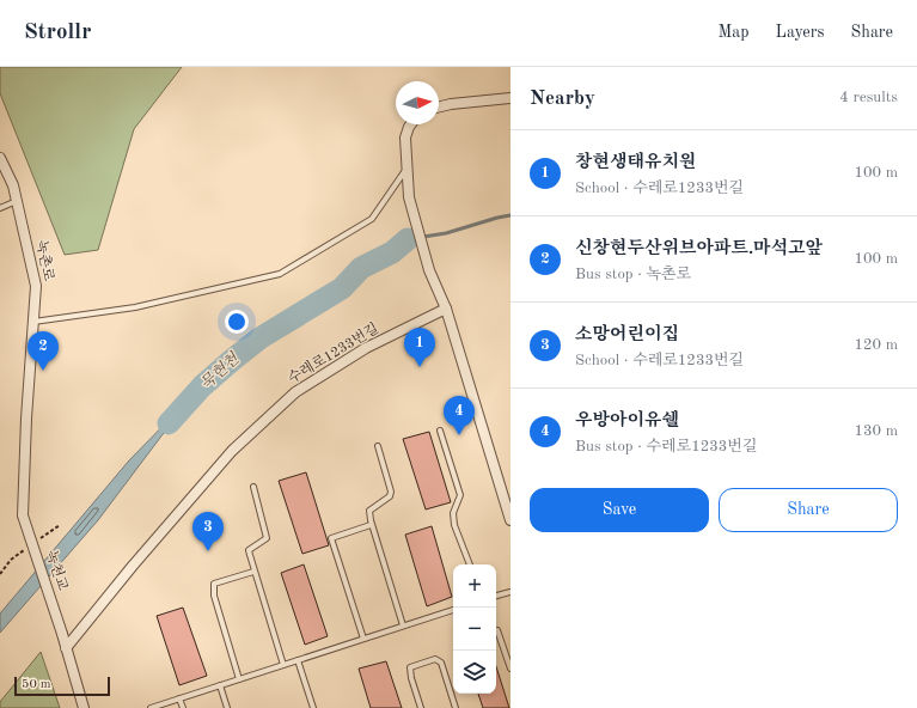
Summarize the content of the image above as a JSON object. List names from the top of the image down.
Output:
{
  "streets": {
    "street": ["녹촌로", "수레로1233번길", "녹천교"]
  },
  "crossings": [
    ["녹촌로", "녹천교"],
    ["수레로1233번길", "녹천교"]
  ],
  "water": ["묵현천"],
  "scale_bar": "50 m",
  "north": "right",
  "page": {
    "header": "Strollr",
    "nav": ["Map", "Layers", "Share"],
    "heading": ["Nearby", "4 results"],
    "list": [
      {
        "mark": "1",
        "name": "창현생태유치원",
        "note": "School · 수레로1233번길",
        "value": "100 m"
      },
      {
        "mark": "2",
        "name": "신창현두산위브아파트.마석고앞",
        "note": "Bus stop · 녹촌로",
        "value": "100 m"
      },
      {
        "mark": "3",
        "name": "소망어린이집",
        "note": "School · 수레로1233번길",
        "value": "120 m"
      },
      {
        "mark": "4",
        "name": "우방아이유쉘",
        "note": "Bus stop · 수레로1233번길",
        "value": "130 m"
      }
    ],
    "pins": [
      "1",
      "2",
      "4",
      "3"
    ],
    "buttons": ["Save", "Share"],
    "map_buttons": ["+", "−"],
    "scale": "50 m"
  }
}
